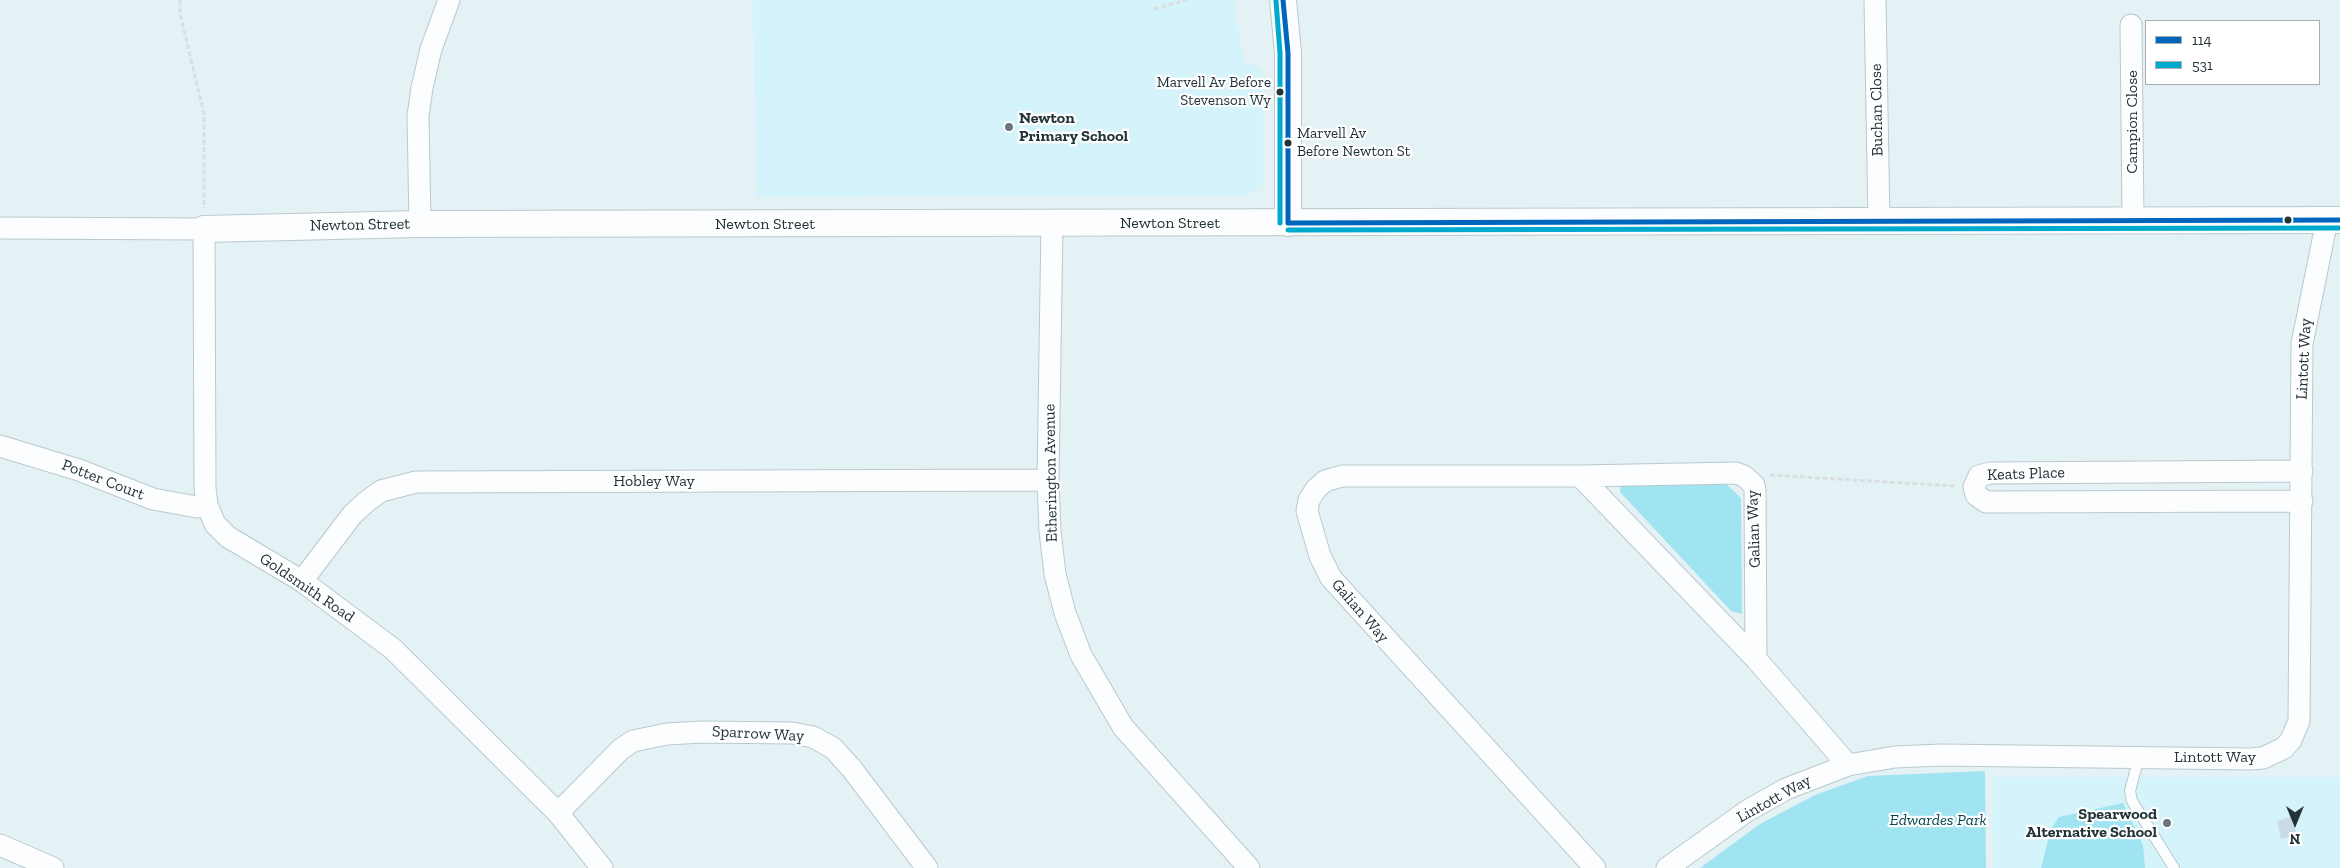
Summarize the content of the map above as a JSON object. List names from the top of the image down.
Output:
{
  "streets": {
    "street": [
      "Buchan Close",
      "Campion Close",
      "Newton Street",
      "Lintott Way",
      "Etherington Avenue",
      "Keats Place",
      "Potter Court",
      "Hobley Way",
      "Galian Way",
      "Goldsmith Road",
      "Sparrow Way"
    ]
  },
  "crossings": [
    ["Buchan Close", "Newton Street"],
    ["Campion Close", "Newton Street"],
    ["Newton Street", "Lintott Way"],
    ["Newton Street", "Etherington Avenue"],
    ["Newton Street", "Goldsmith Road"],
    ["Lintott Way", "Keats Place"],
    ["Etherington Avenue", "Hobley Way"],
    ["Potter Court", "Goldsmith Road"],
    ["Hobley Way", "Goldsmith Road"],
    ["Goldsmith Road", "Sparrow Way"]
  ],
  "parks": ["Edwardes Park"],
  "places": [
    "Marvell Av Before Stevenson Wy",
    "Newton Primary School",
    "Marvell Av Before Newton St",
    "Spearwood Alternative School"
  ],
  "lines": ["transit line 114", "transit line 531"],
  "legend": ["114", "531"],
  "north": "bottom"
}
